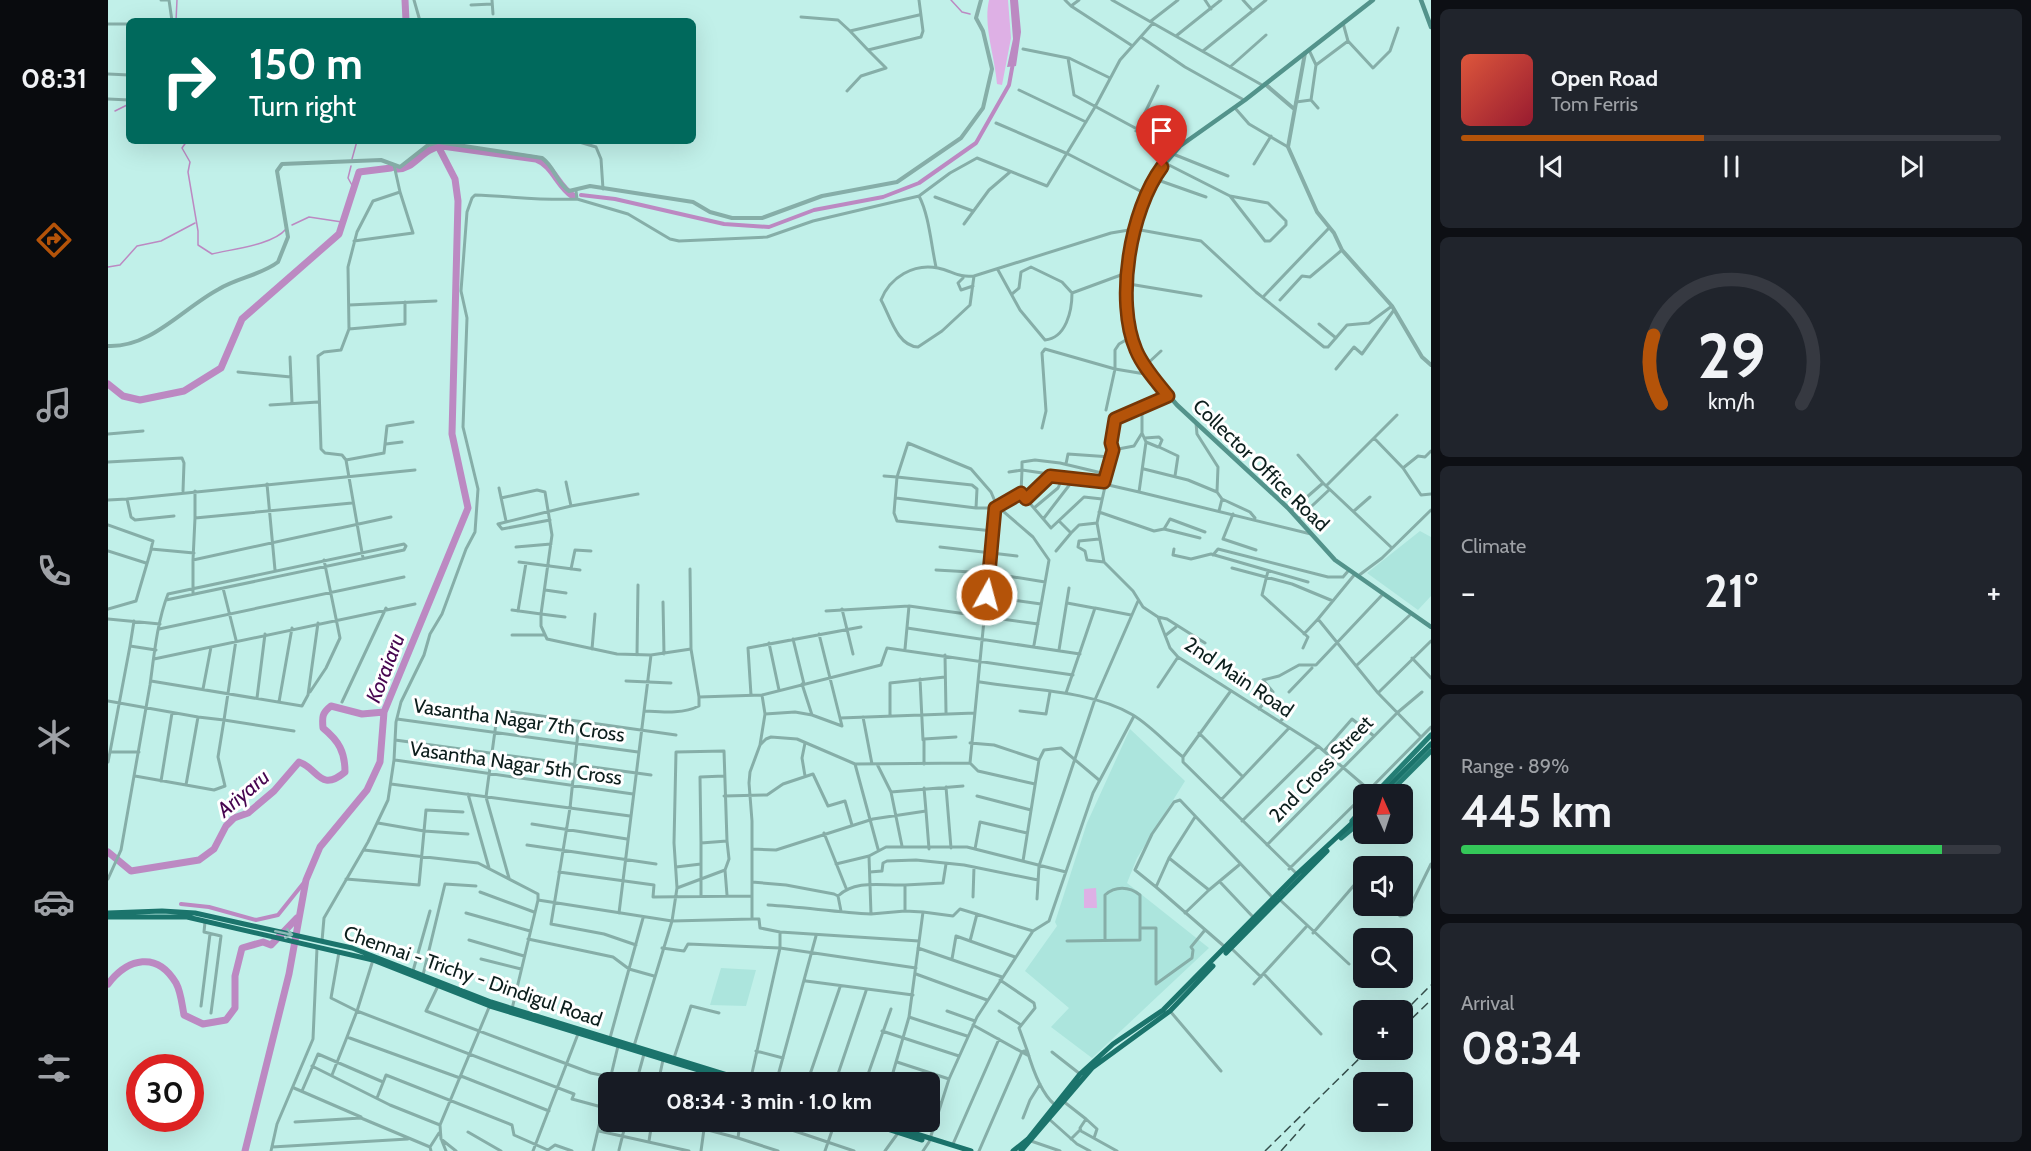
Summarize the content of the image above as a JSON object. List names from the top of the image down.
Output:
{
  "streets": {
    "highway": ["Chennai - Trichy - Dindigul Road"],
    "main road": ["Collector Office Road"],
    "street": [
      "2nd Main Road",
      "Vasantha Nagar 7th Cross",
      "Vasantha Nagar 5th Cross",
      "2nd Cross Street"
    ]
  },
  "crossings": [
    ["2nd Main Road", "2nd Cross Street"]
  ],
  "water": ["Koraiaru", "Ariyaru"],
  "north": "top",
  "page": {
    "tabs": "08:31",
    "turn": ["150 m", "Turn right"],
    "song": ["Open Road", "Tom Ferris"],
    "tile": [
      "Climate",
      ["Range · 89%", "445 km"],
      ["Arrival", "08:34"]
    ],
    "heat": ["−", "21°", "+"],
    "map_buttons": ["+", "−"],
    "limit": "30",
    "trip": "08:34 · 3 min · 1.0 km",
    "gauge": ["29", "km/h"]
  }
}
